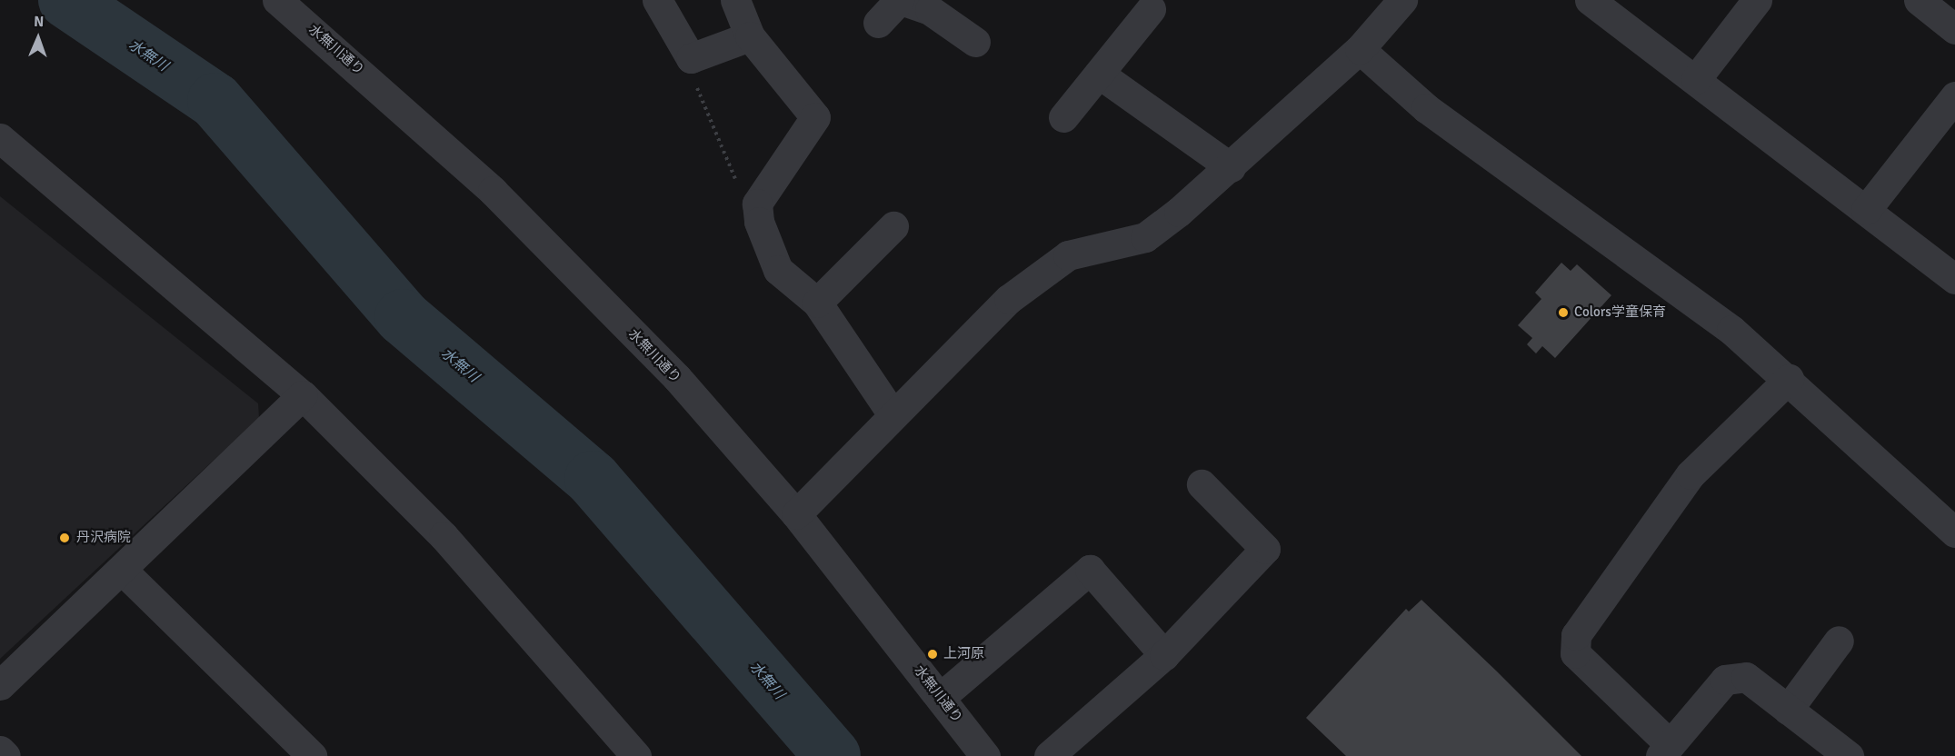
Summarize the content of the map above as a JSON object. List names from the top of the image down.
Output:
{
  "streets": {
    "street": ["水無川通り"]
  },
  "water": ["水無川"],
  "places": ["Colors学童保育", "丹沢病院", "上河原"],
  "north": "top"
}
